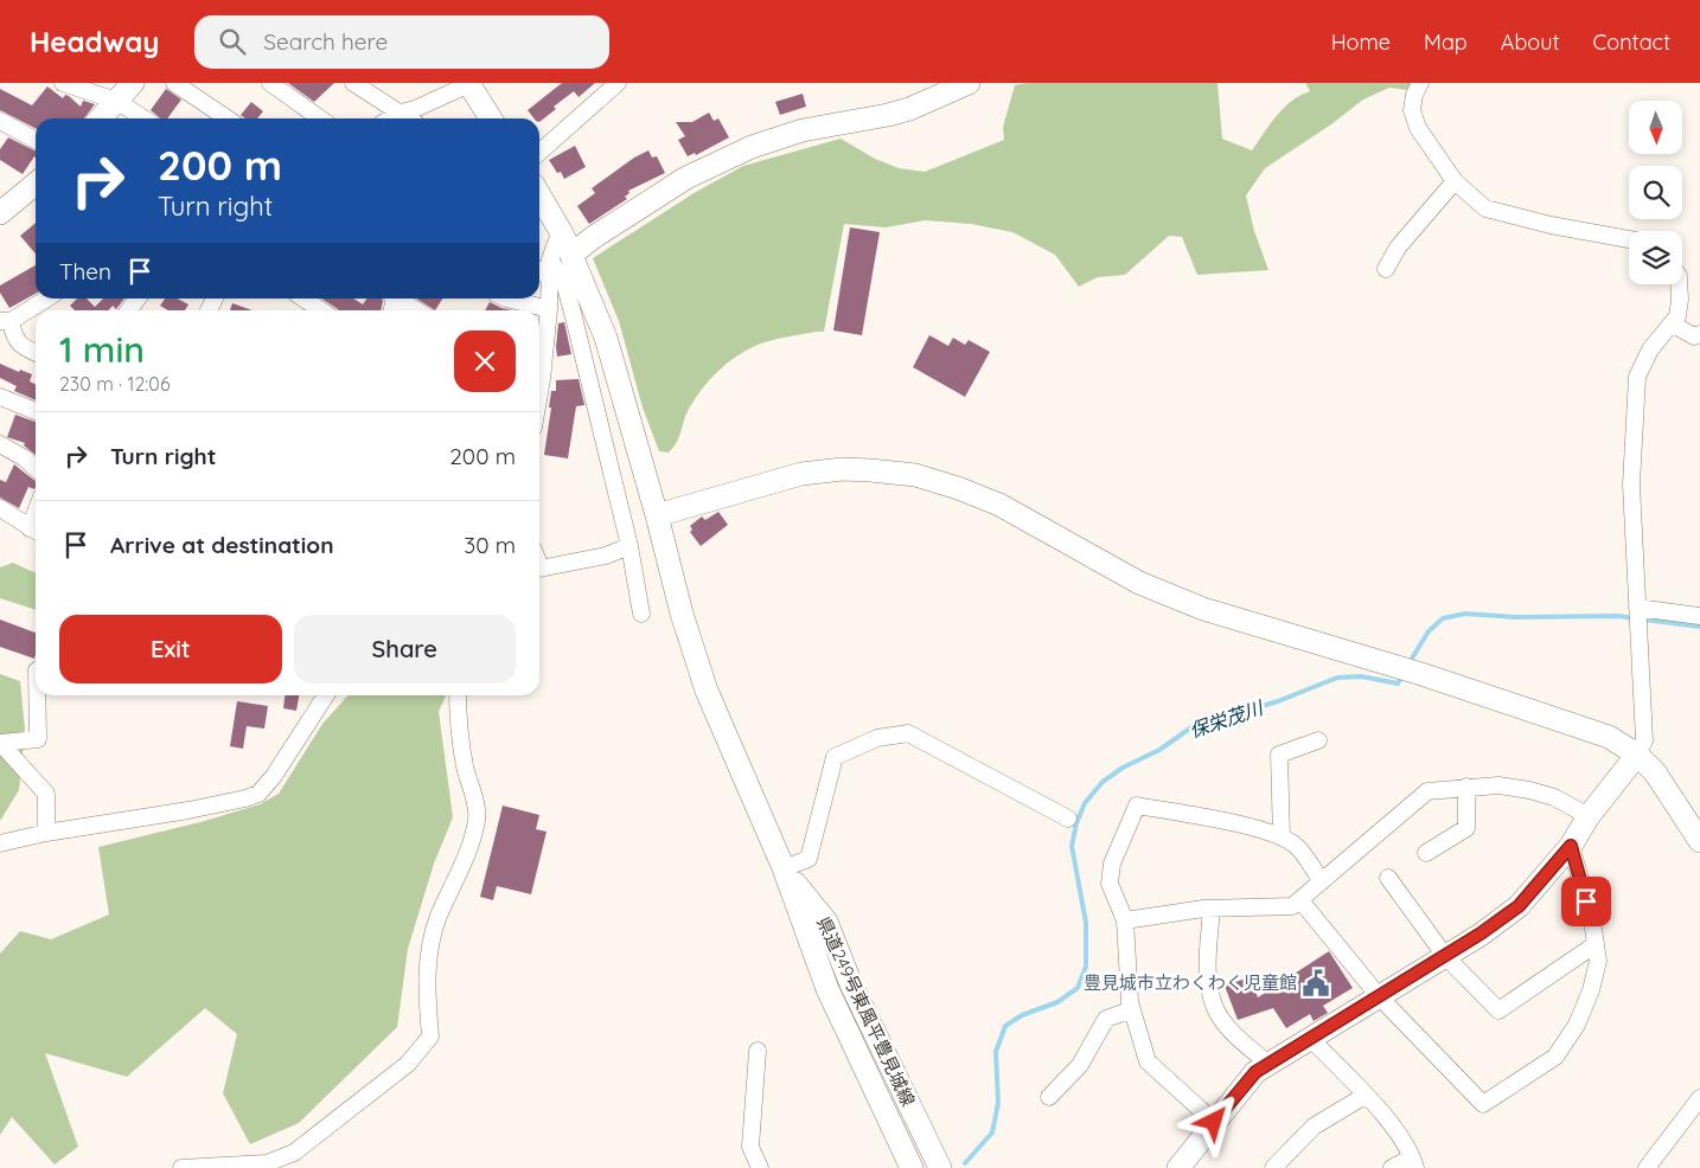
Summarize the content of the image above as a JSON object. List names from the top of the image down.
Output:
{
  "streets": {
    "street": ["県道249号東風平豊見城線"]
  },
  "water": ["保栄茂川"],
  "places": {
    "public building": ["豊見城市立わくわく児童館"]
  },
  "north": "bottom",
  "page": {
    "header": "Headway",
    "search": "Search here",
    "nav": [
      "Home",
      "Map",
      "About",
      "Contact"
    ],
    "turn": ["200 m", "Turn right"],
    "then": "Then",
    "heading": ["1 min", "230 m · 12:06"],
    "list": [
      {
        "name": "Turn right",
        "value": "200 m"
      },
      {
        "name": "Arrive at destination",
        "value": "30 m"
      }
    ],
    "buttons": ["Exit", "Share"]
  }
}
